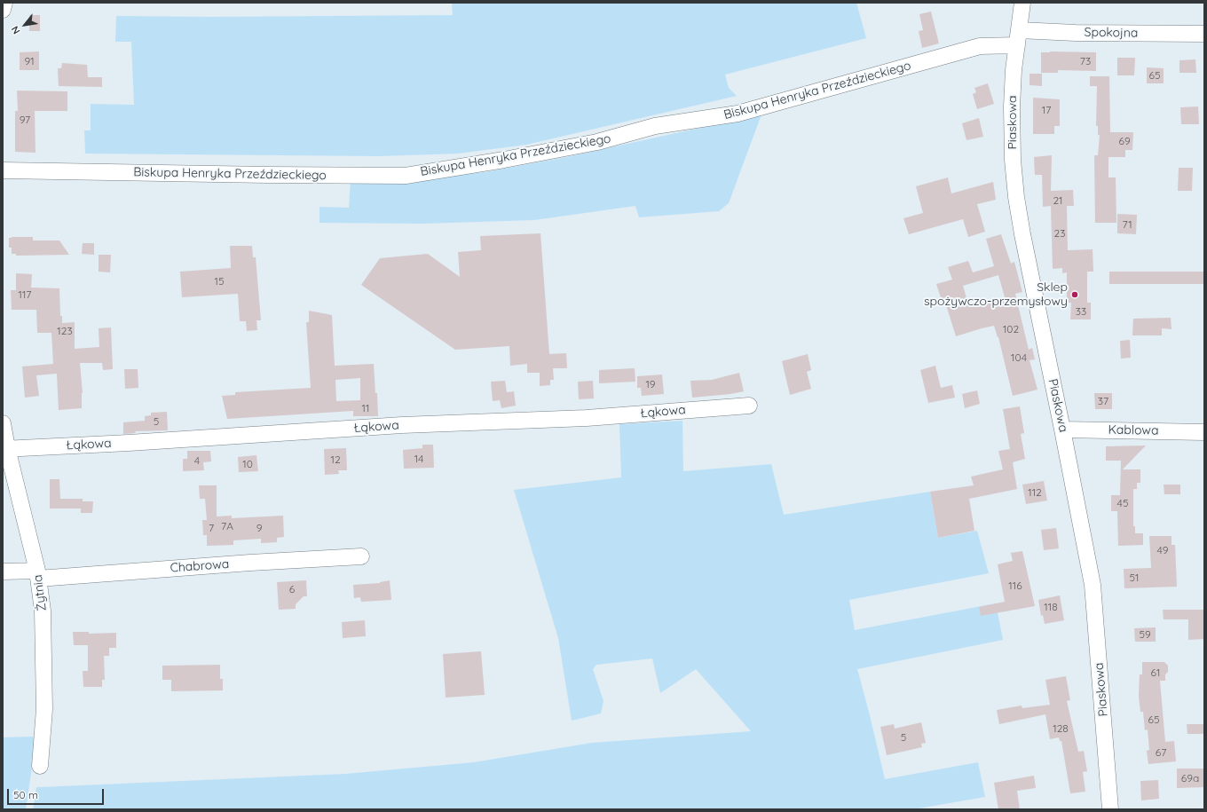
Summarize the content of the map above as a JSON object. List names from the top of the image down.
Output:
{
  "streets": {
    "street": [
      "Spokojna",
      "Biskupa Henryka Przeździeckiego",
      "Piaskowa",
      "Łąkowa",
      "Kablowa",
      "Chabrowa",
      "Żytnia"
    ]
  },
  "crossings": [
    ["Spokojna", "Biskupa Henryka Przeździeckiego"],
    ["Spokojna", "Piaskowa"],
    ["Biskupa Henryka Przeździeckiego", "Piaskowa"],
    ["Piaskowa", "Kablowa"],
    ["Łąkowa", "Żytnia"],
    ["Chabrowa", "Żytnia"]
  ],
  "places": ["Sklep spożywczo-przemysłowy"],
  "house_numbers": [
    "91",
    "73",
    "65",
    "17",
    "97",
    "69",
    "21",
    "71",
    "23",
    "15",
    "117",
    "33",
    "102",
    "123",
    "104",
    "19",
    "37",
    "11",
    "5",
    "14",
    "12",
    "4",
    "10",
    "112",
    "45",
    "7A",
    "7",
    "9",
    "49",
    "51",
    "116",
    "6",
    "118",
    "59",
    "61",
    "65",
    "128",
    "5",
    "67",
    "69a"
  ],
  "scale_bar": "50 m",
  "north": "bottom left"
}
